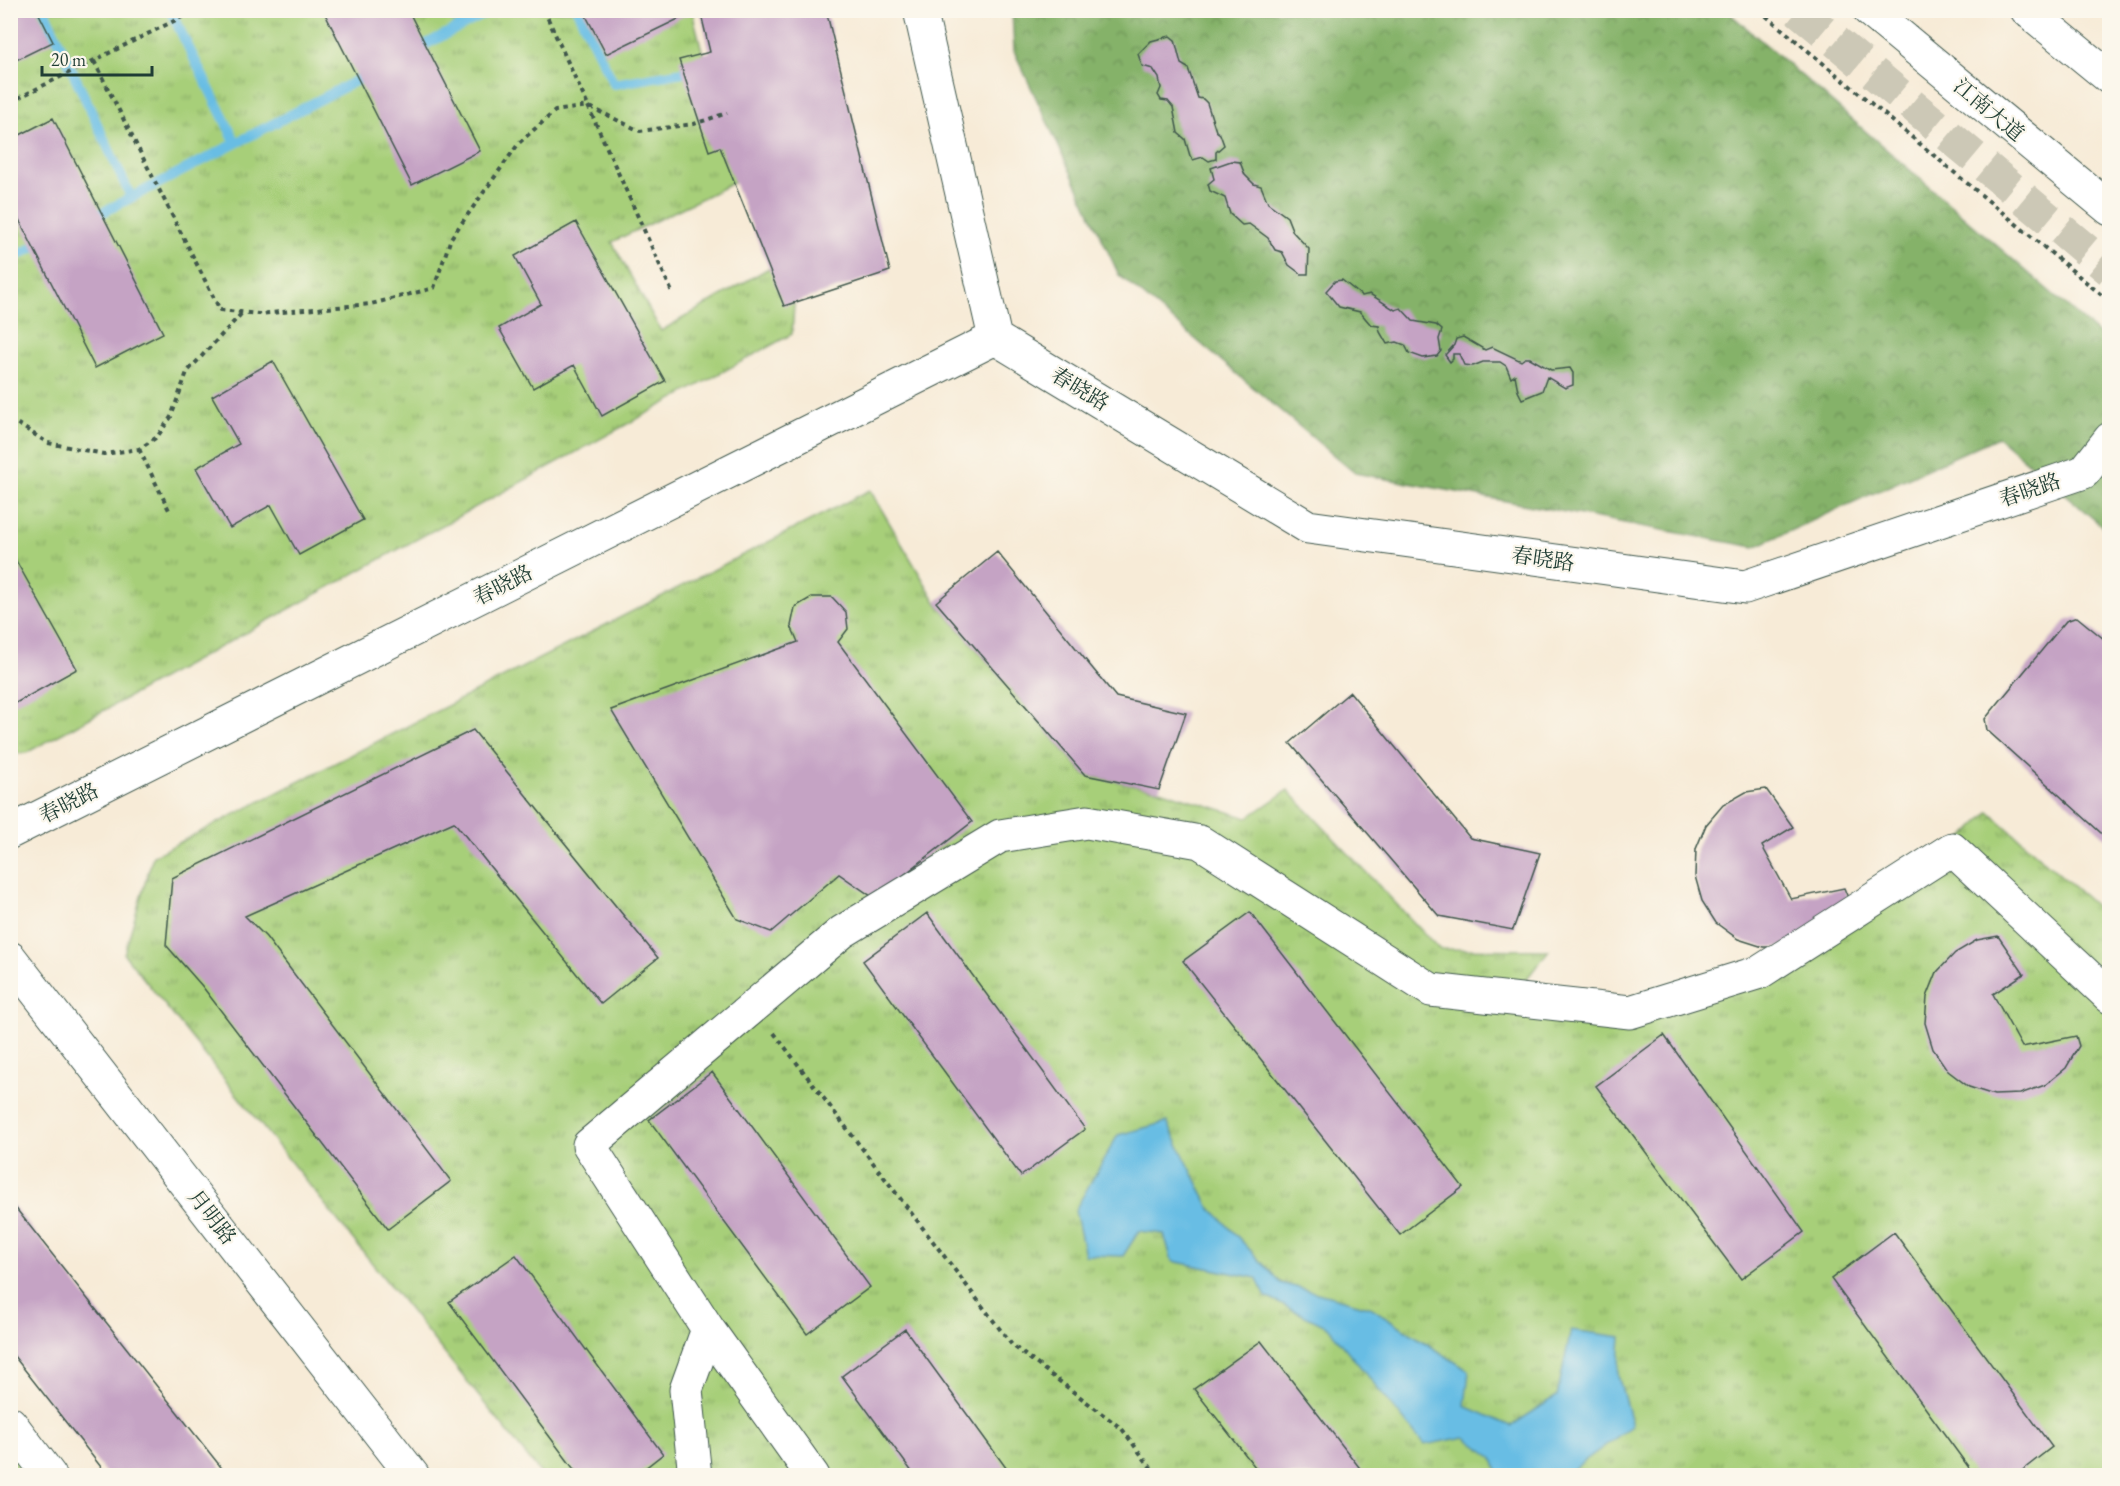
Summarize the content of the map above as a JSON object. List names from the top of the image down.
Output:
{
  "streets": {
    "street": ["江南大道", "春晓路", "月明路"]
  },
  "scale_bar": "20 m"
}
